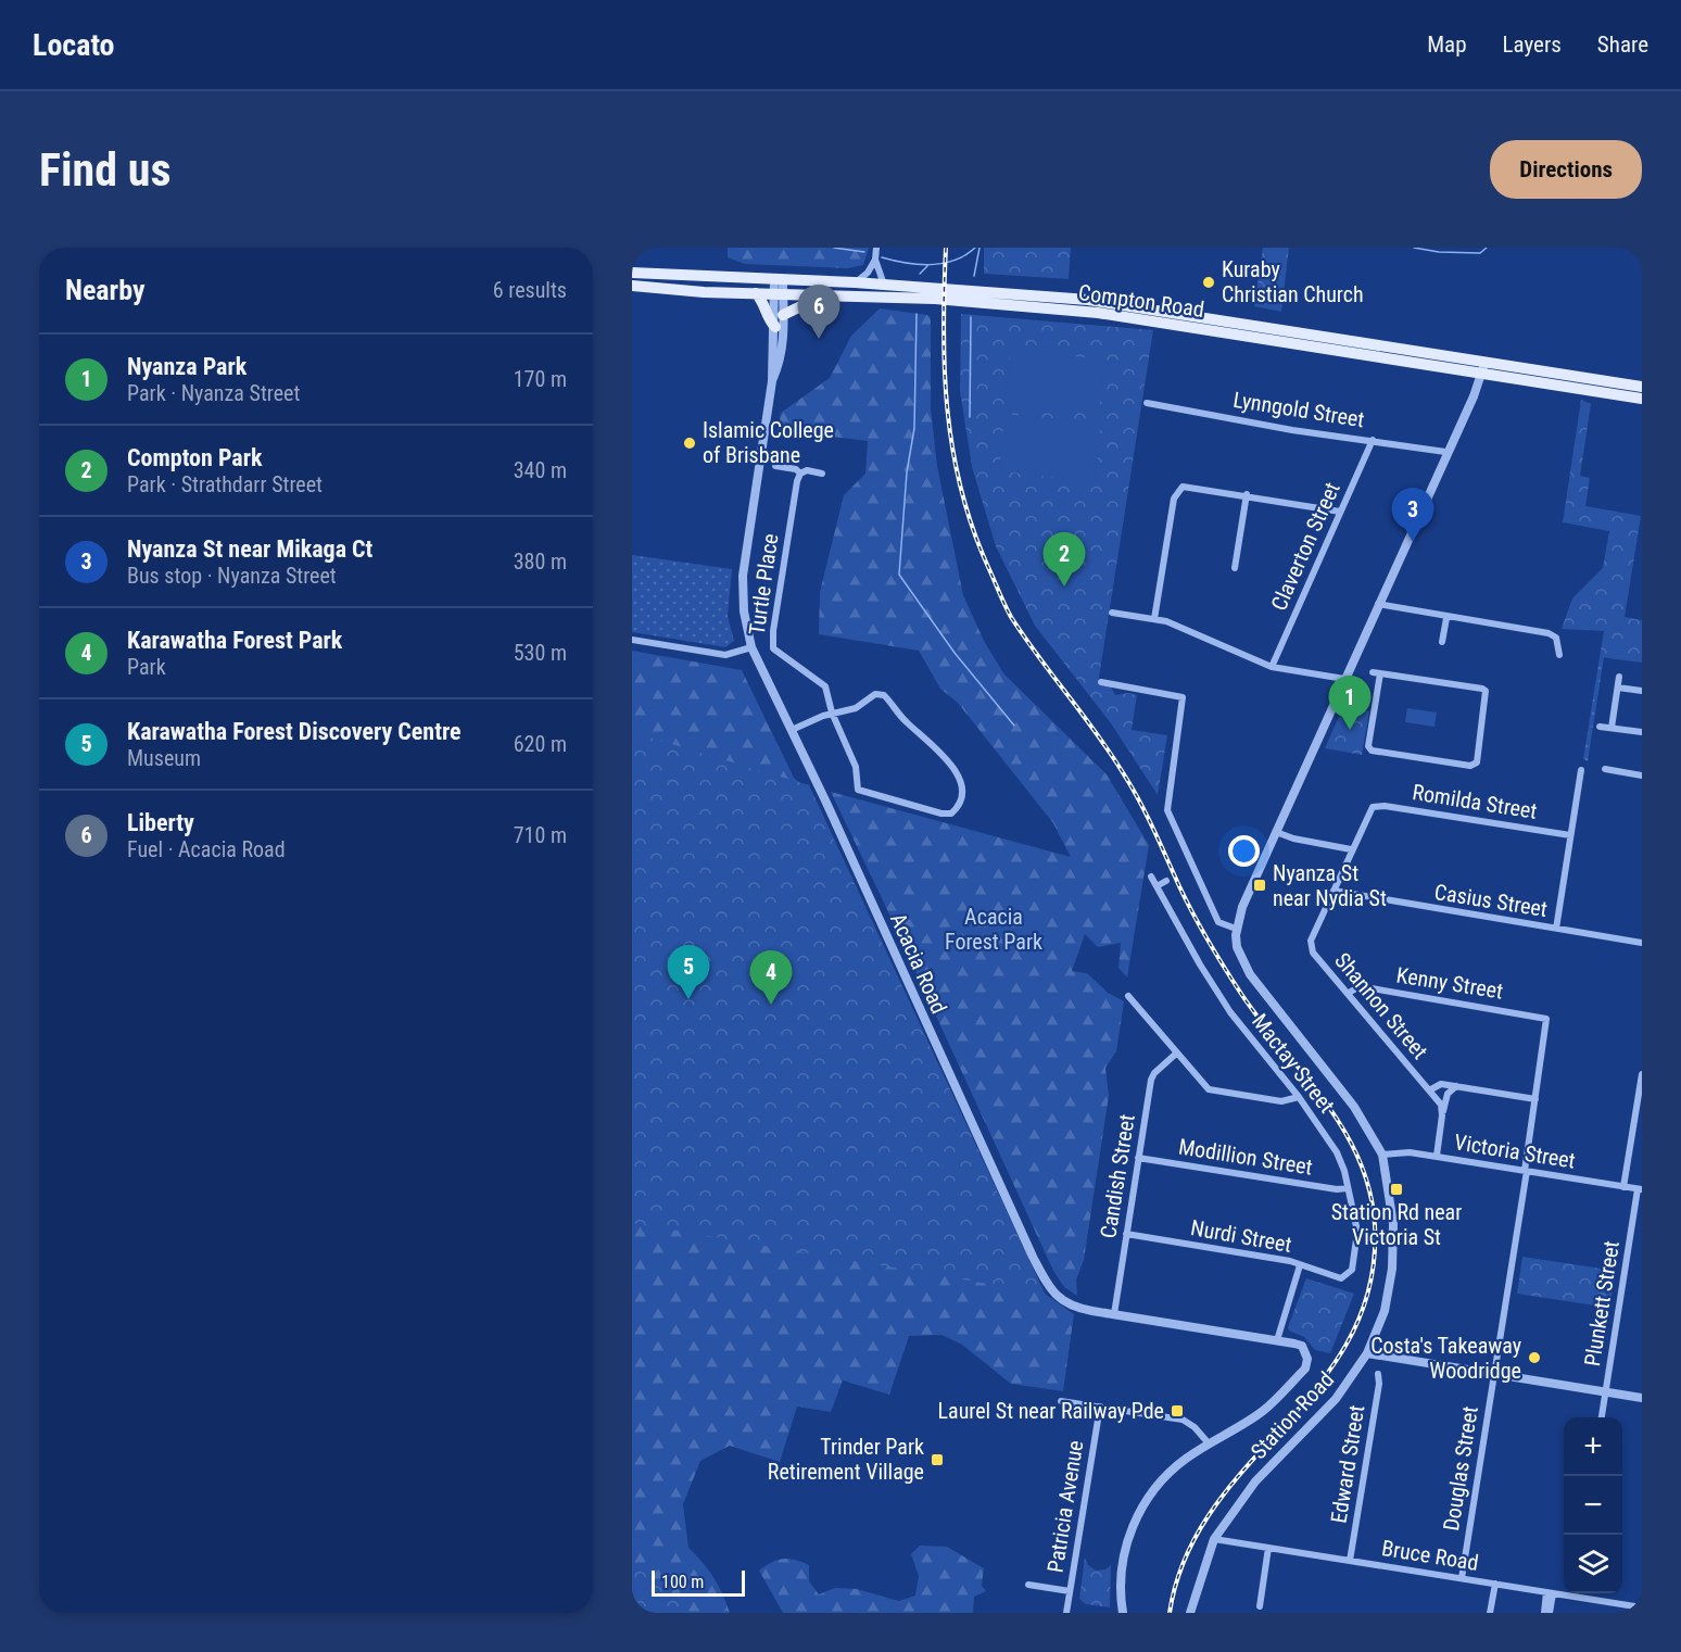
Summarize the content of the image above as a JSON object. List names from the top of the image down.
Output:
{
  "streets": {
    "main road": ["Compton Road"],
    "street": [
      "Lynngold Street",
      "Claverton Street",
      "Turtle Place",
      "Romilda Street",
      "Casius Street",
      "Acacia Road",
      "Kenny Street",
      "Shannon Street",
      "Mactay Street",
      "Victoria Street",
      "Modillion Street",
      "Candish Street",
      "Nurdi Street",
      "Plunkett Street",
      "Station Road",
      "Edward Street",
      "Douglas Street",
      "Patricia Avenue",
      "Bruce Road"
    ]
  },
  "crossings": [
    ["Compton Road", "Acacia Road"],
    ["Lynngold Street", "Claverton Street"],
    ["Romilda Street", "Shannon Street"],
    ["Casius Street", "Shannon Street"],
    ["Acacia Road", "Candish Street"],
    ["Kenny Street", "Shannon Street"],
    ["Kenny Street", "Douglas Street"],
    ["Mactay Street", "Modillion Street"],
    ["Mactay Street", "Nurdi Street"],
    ["Victoria Street", "Plunkett Street"],
    ["Victoria Street", "Station Road"],
    ["Victoria Street", "Douglas Street"],
    ["Modillion Street", "Candish Street"],
    ["Candish Street", "Nurdi Street"],
    ["Station Road", "Bruce Road"],
    ["Edward Street", "Bruce Road"],
    ["Douglas Street", "Bruce Road"]
  ],
  "parks": ["Acacia Forest Park"],
  "places": {
    "other": ["Kuraby Christian Church", "Islamic College of Brisbane", "Costa's Takeaway Woodridge"],
    "transit": [
      "Nyanza St near Nydia St",
      "Station Rd near Victoria St",
      "Laurel St near Railway Pde",
      "Trinder Park Retirement Village"
    ]
  },
  "scale_bar": "100 m",
  "page": {
    "header": "Locato",
    "nav": ["Map", "Layers", "Share"],
    "buttons": "Directions",
    "title": "Find us",
    "heading": ["Nearby", "6 results"],
    "pins": [
      "6",
      "3",
      "2",
      "1",
      "5",
      "4"
    ],
    "list": [
      {
        "mark": "1",
        "name": "Nyanza Park",
        "note": "Park · Nyanza Street",
        "value": "170 m"
      },
      {
        "mark": "2",
        "name": "Compton Park",
        "note": "Park · Strathdarr Street",
        "value": "340 m"
      },
      {
        "mark": "3",
        "name": "Nyanza St near Mikaga Ct",
        "note": "Bus stop · Nyanza Street",
        "value": "380 m"
      },
      {
        "mark": "4",
        "name": "Karawatha Forest Park",
        "note": "Park",
        "value": "530 m"
      },
      {
        "mark": "5",
        "name": "Karawatha Forest Discovery Centre",
        "note": "Museum",
        "value": "620 m"
      },
      {
        "mark": "6",
        "name": "Liberty",
        "note": "Fuel · Acacia Road",
        "value": "710 m"
      }
    ],
    "map_buttons": ["+", "−"],
    "scale": "100 m"
  }
}
